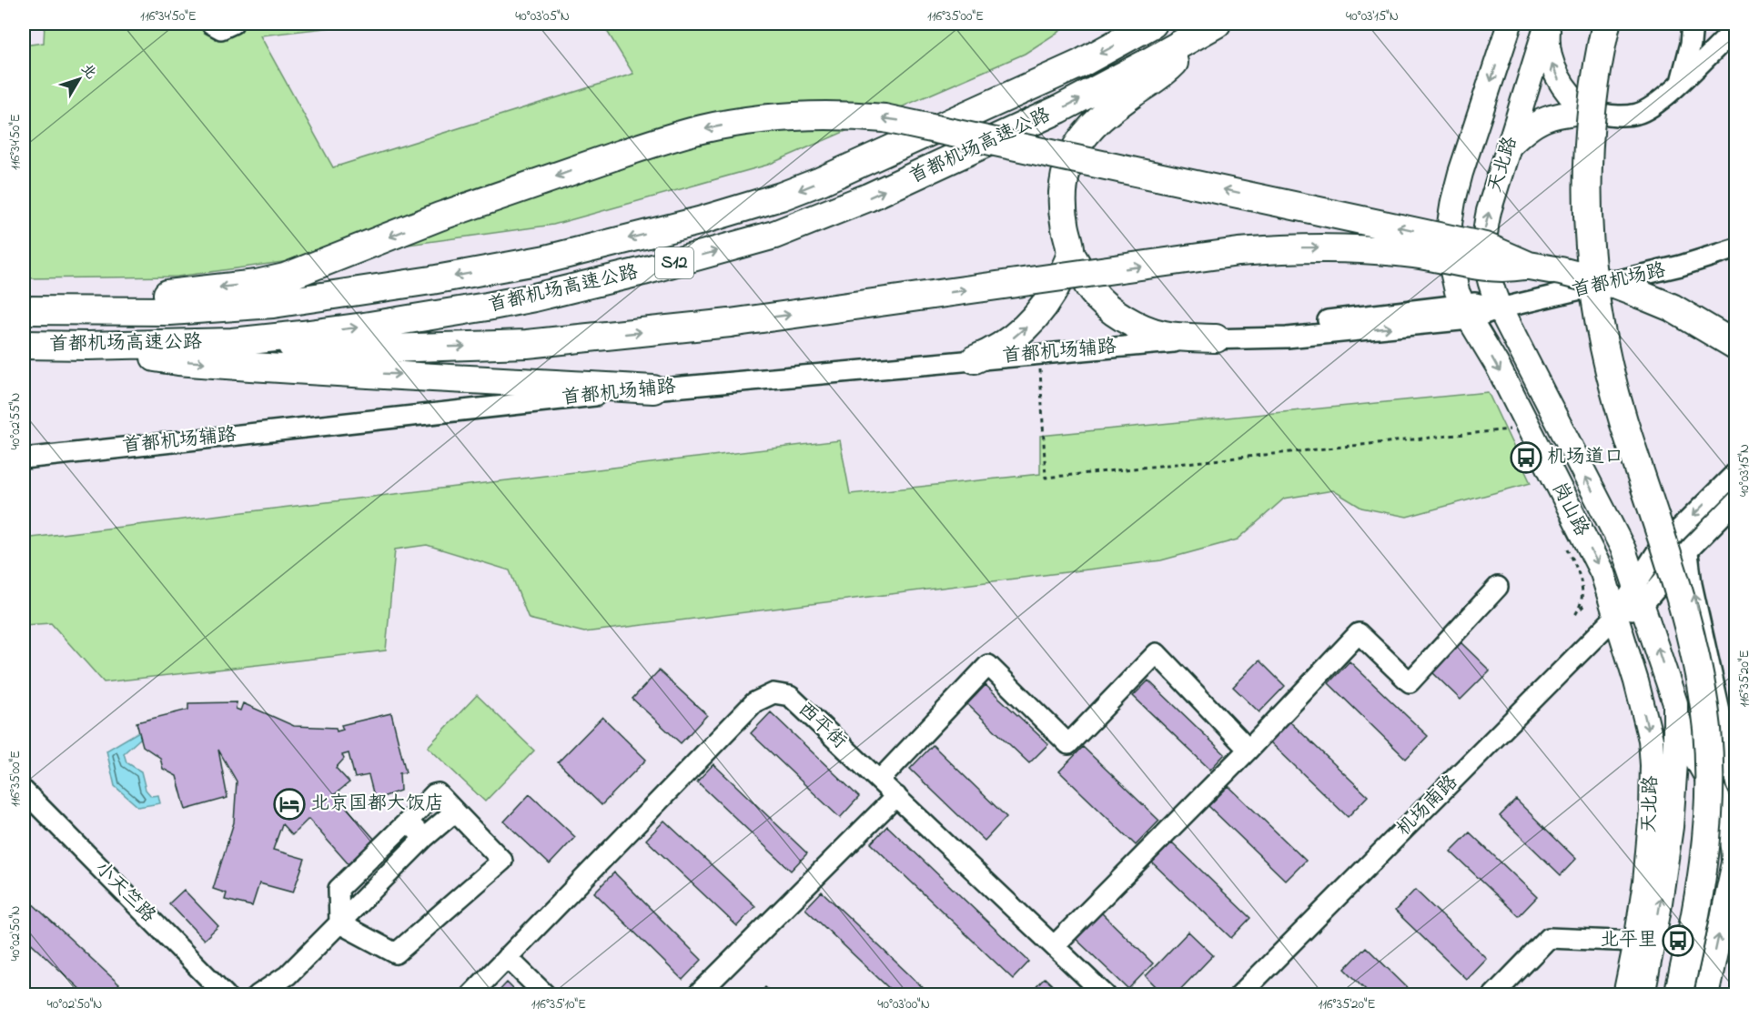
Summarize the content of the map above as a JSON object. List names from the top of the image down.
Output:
{
  "streets": {
    "highway": ["首都机场高速公路", "S12"],
    "main road": ["天北路", "岗山路"],
    "street": [
      "首都机场路",
      "首都机场辅路",
      "西平街",
      "机场南路",
      "小天竺路"
    ]
  },
  "crossings": [
    ["天北路", "首都机场路"],
    ["天北路", "首都机场辅路"],
    ["天北路", "岗山路"],
    ["天北路", "机场南路"],
    ["首都机场路", "首都机场辅路"],
    ["首都机场路", "岗山路"],
    ["首都机场辅路", "岗山路"],
    ["岗山路", "机场南路"]
  ],
  "places": {
    "bus stop": ["机场道口", "北平里"],
    "hotel": ["北京国都大饭店"]
  },
  "north": "top right",
  "coordinates": [
    "116°34'50\"E",
    "40°03'05\"N",
    "116°35'00\"E",
    "40°03'15\"N",
    "40°02'55\"N",
    "116°35'20\"E",
    "40°02'50\"N",
    "116°35'10\"E",
    "40°03'00\"N"
  ]
}
